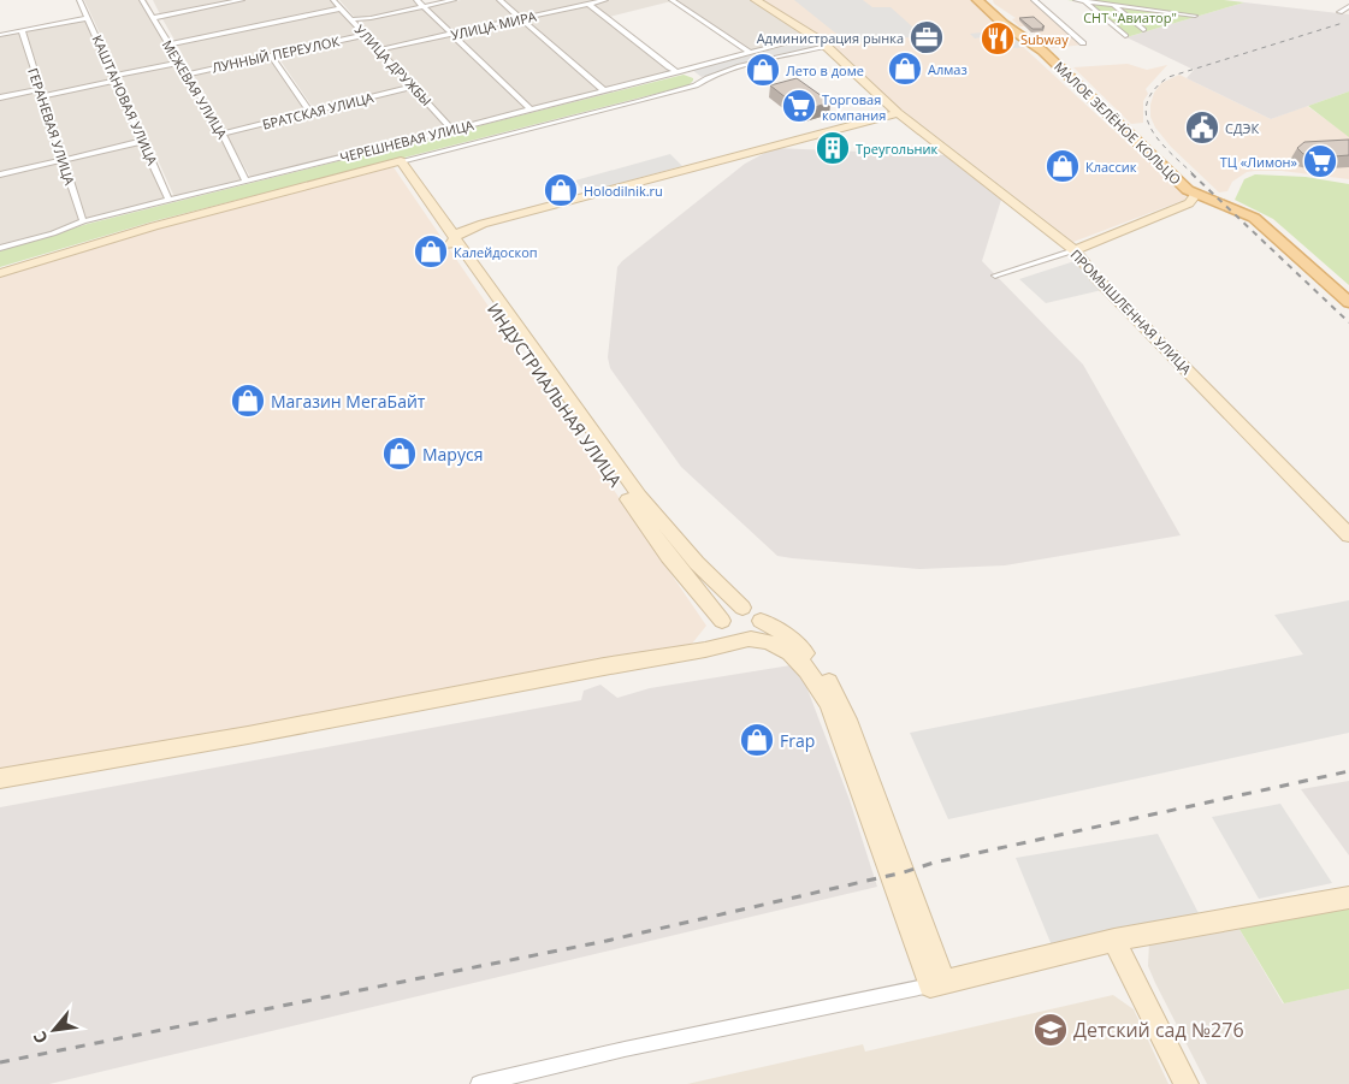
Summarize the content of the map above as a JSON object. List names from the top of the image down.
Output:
{
  "streets": {
    "main road": ["МАЛОЕ ЗЕЛЁНОЕ КОЛЬЦО"],
    "street": [
      "УЛИЦА МИРА",
      "ЛУННЫЙ ПЕРЕУЛОК",
      "УЛИЦА ДРУЖБЫ",
      "МЕЖЕВАЯ УЛИЦА",
      "КАШТАНОВАЯ УЛИЦА",
      "БРАТСКАЯ УЛИЦА",
      "ГЕРАНЕВАЯ УЛИЦА",
      "ЧЕРЕШНЕВАЯ УЛИЦА",
      "ПРОМЫШЛЕННАЯ УЛИЦА",
      "ИНДУСТРИАЛЬНАЯ УЛИЦА"
    ]
  },
  "crossings": [
    ["УЛИЦА МИРА", "УЛИЦА ДРУЖБЫ"],
    ["ЛУННЫЙ ПЕРЕУЛОК", "УЛИЦА ДРУЖБЫ"],
    ["ЛУННЫЙ ПЕРЕУЛОК", "МЕЖЕВАЯ УЛИЦА"],
    ["УЛИЦА ДРУЖБЫ", "БРАТСКАЯ УЛИЦА"],
    ["УЛИЦА ДРУЖБЫ", "ЧЕРЕШНЕВАЯ УЛИЦА"],
    ["МЕЖЕВАЯ УЛИЦА", "БРАТСКАЯ УЛИЦА"],
    ["МЕЖЕВАЯ УЛИЦА", "ЧЕРЕШНЕВАЯ УЛИЦА"],
    ["КАШТАНОВАЯ УЛИЦА", "ЧЕРЕШНЕВАЯ УЛИЦА"],
    ["ГЕРАНЕВАЯ УЛИЦА", "ЧЕРЕШНЕВАЯ УЛИЦА"],
    ["ЧЕРЕШНЕВАЯ УЛИЦА", "ПРОМЫШЛЕННАЯ УЛИЦА"]
  ],
  "parks": ["СНТ \"Авиатор\""],
  "places": {
    "office": ["Администрация рынка"],
    "restaurant": ["Subway"],
    "shop": [
      "Алмаз",
      "Лето в доме",
      "Классик",
      "Holodilnik.ru",
      "Калейдоскоп",
      "Магазин МегаБайт",
      "Маруся",
      "Frap"
    ],
    "supermarket": ["Торговая компания", "ТЦ «Лимон»"],
    "public building": ["СДЭК"],
    "building": ["Треугольник"],
    "school or university": ["Детский сад №276"]
  },
  "north": "bottom left"
}
